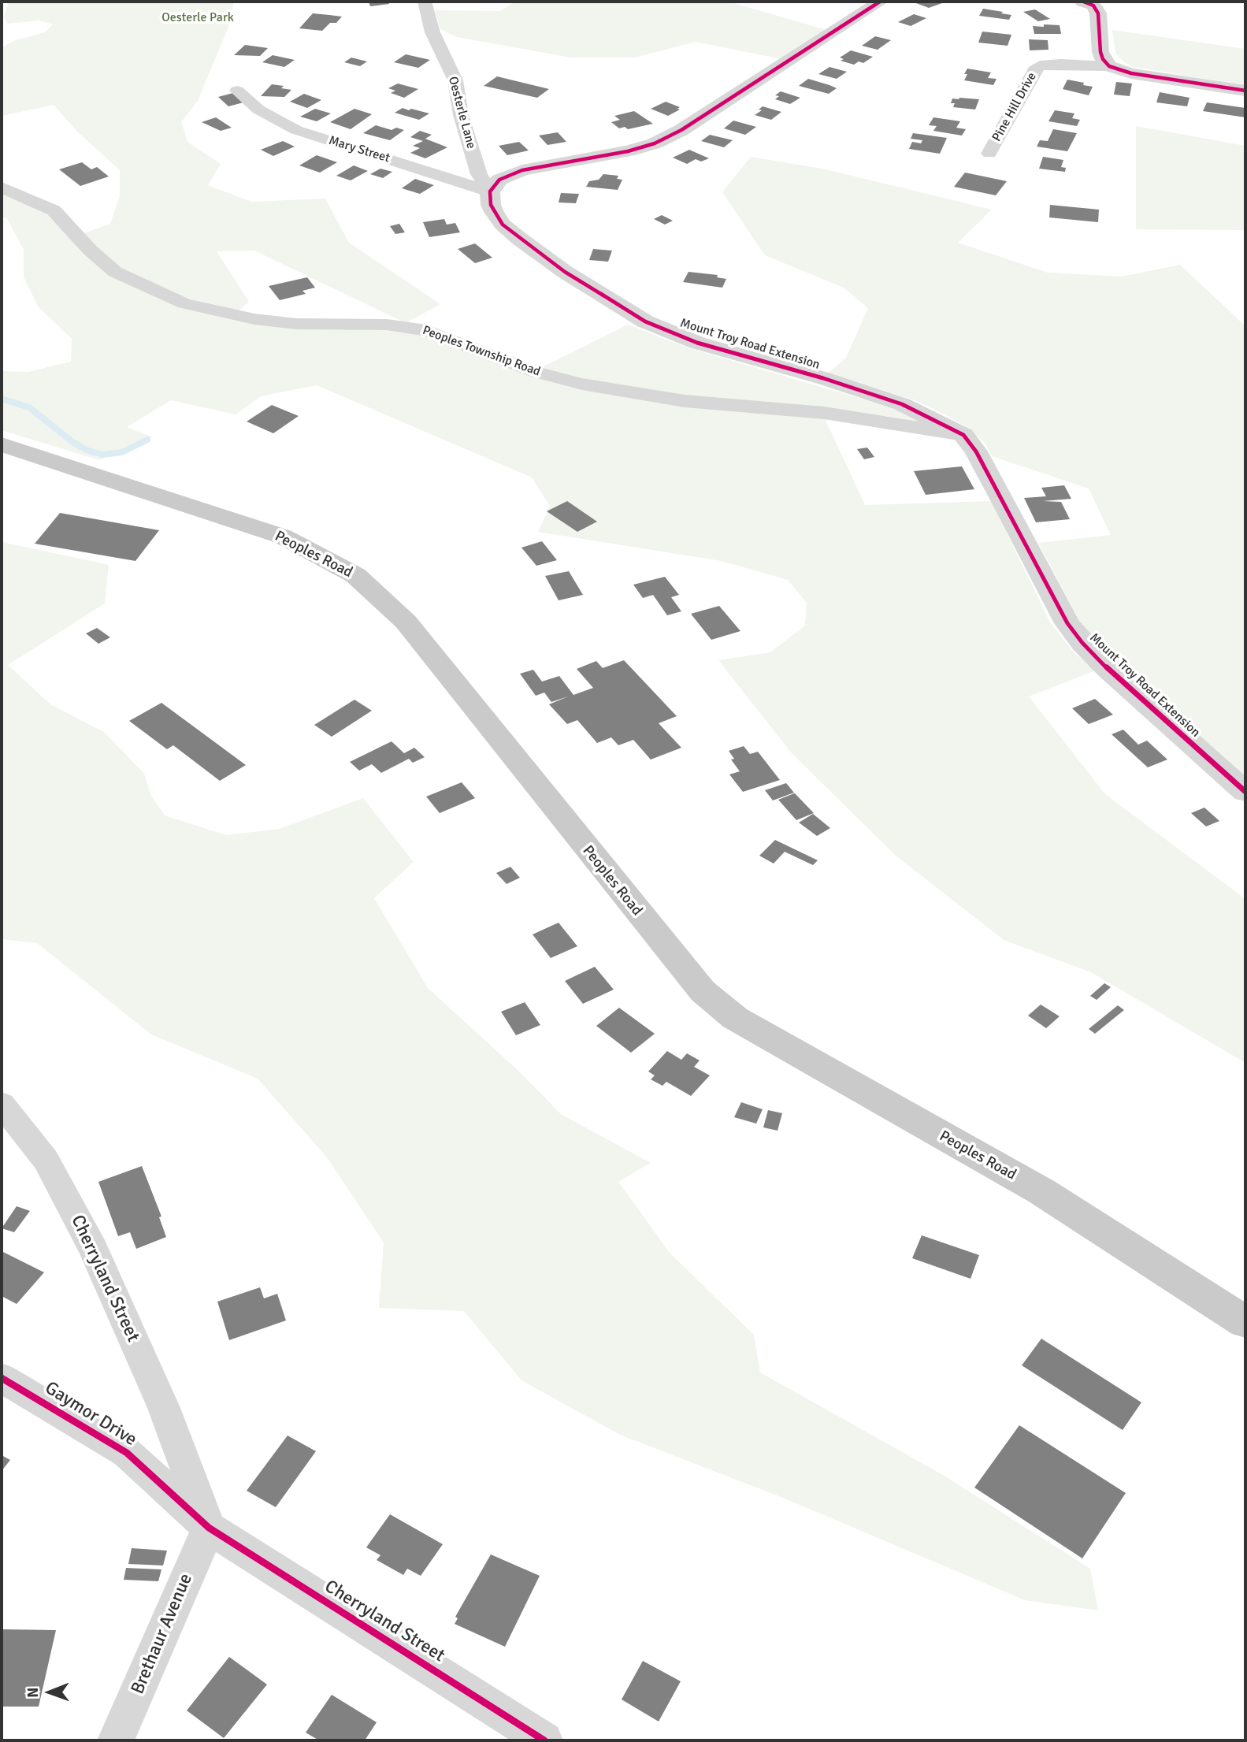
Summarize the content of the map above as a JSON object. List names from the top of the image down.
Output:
{
  "streets": {
    "main road": ["Peoples Road"],
    "street": [
      "Pine Hill Drive",
      "Oesterle Lane",
      "Mary Street",
      "Mount Troy Road Extension",
      "Peoples Township Road",
      "Cherryland Street",
      "Gaymor Drive",
      "Brethaur Avenue"
    ]
  },
  "crossings": [
    ["Oesterle Lane", "Mary Street"],
    ["Oesterle Lane", "Mount Troy Road Extension"],
    ["Mary Street", "Mount Troy Road Extension"],
    ["Mount Troy Road Extension", "Peoples Township Road"],
    ["Cherryland Street", "Gaymor Drive"],
    ["Cherryland Street", "Brethaur Avenue"],
    ["Gaymor Drive", "Brethaur Avenue"]
  ],
  "parks": ["Oesterle Park"],
  "north": "left"
}
